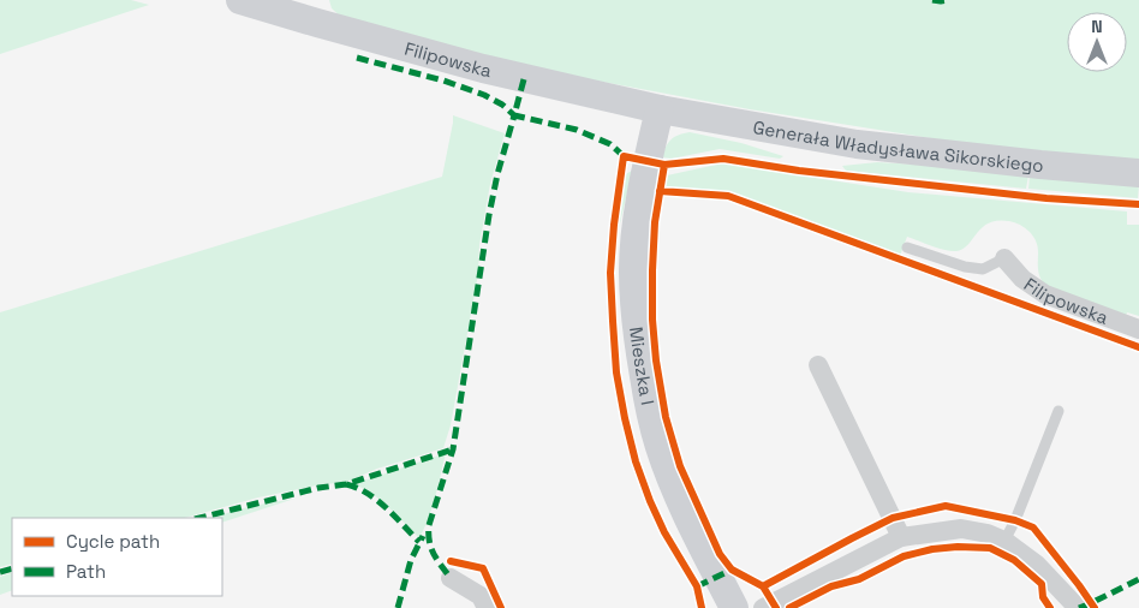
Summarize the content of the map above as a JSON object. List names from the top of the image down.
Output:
{
  "streets": {
    "main road": ["Filipowska", "Generała Władysława Sikorskiego", "Mieszka I"]
  },
  "crossings": [
    ["Filipowska", "Generała Władysława Sikorskiego"],
    ["Filipowska", "Mieszka I"],
    ["Generała Władysława Sikorskiego", "Mieszka I"]
  ],
  "legend": ["Cycle path", "Path"],
  "north": "top"
}
